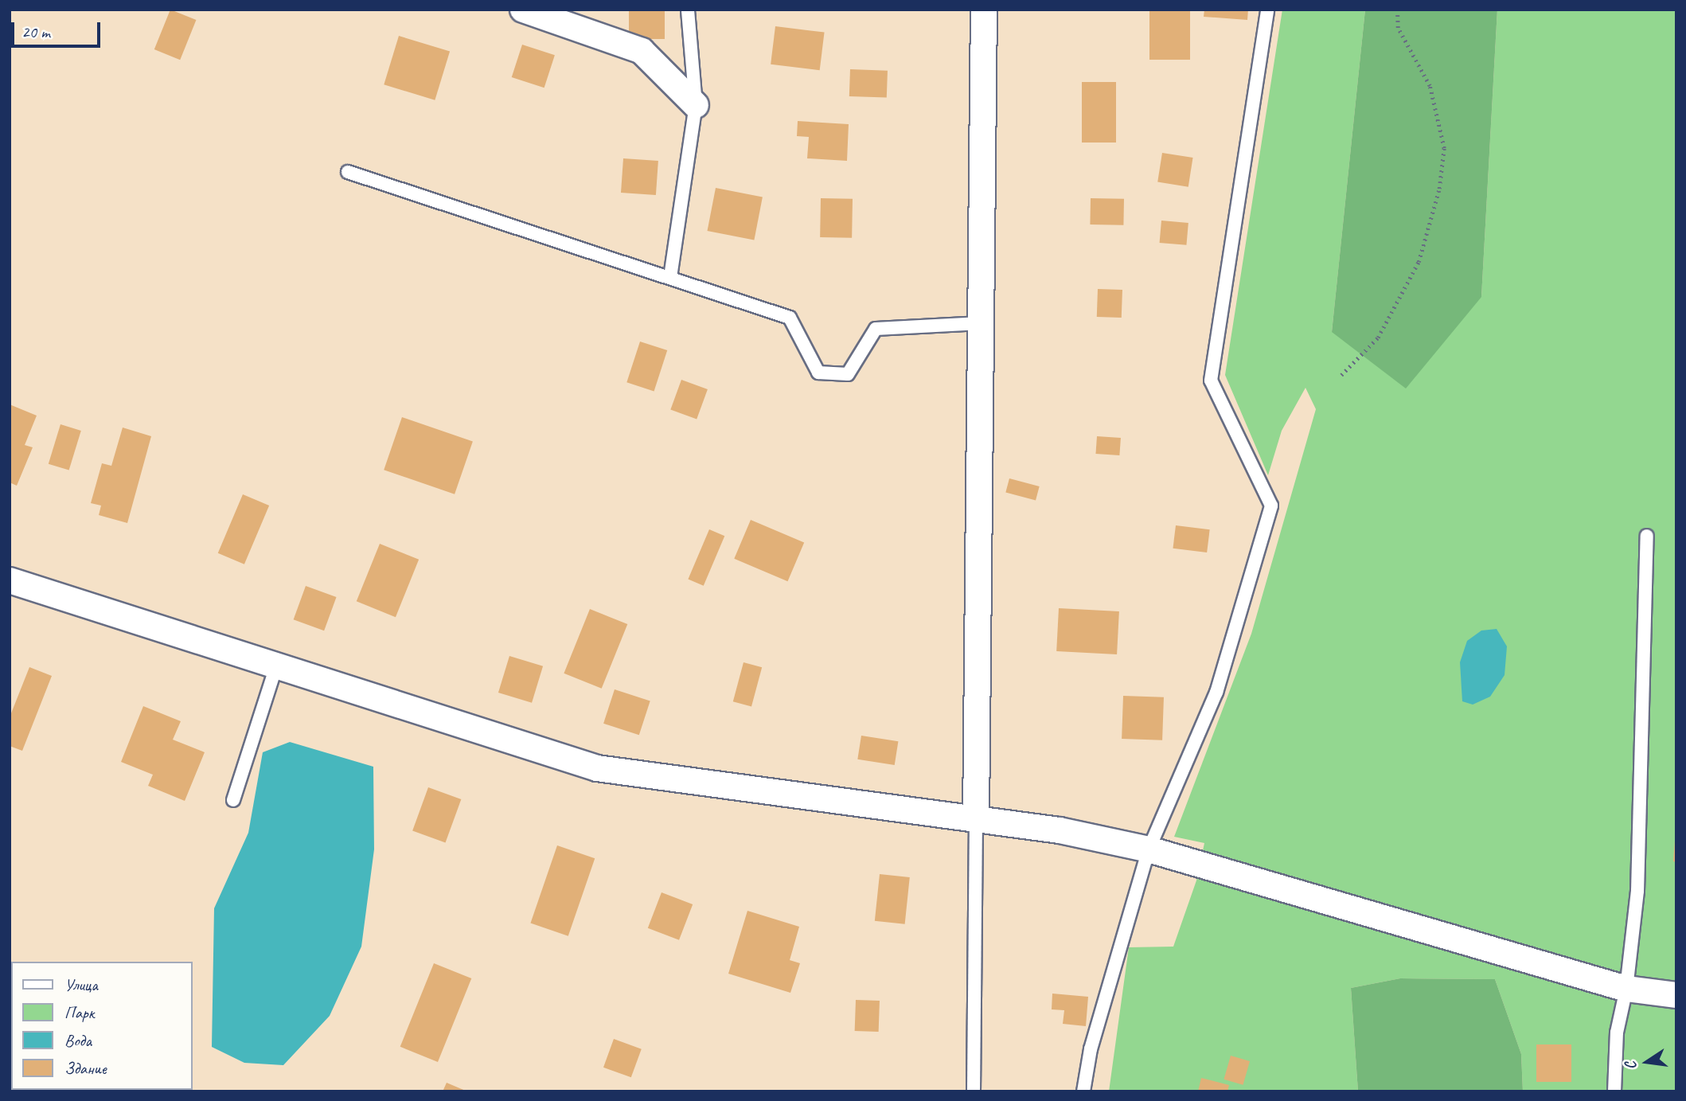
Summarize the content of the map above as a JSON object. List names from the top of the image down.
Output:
{
  "legend": [
    "Улица",
    "Парк",
    "Вода",
    "Здание"
  ],
  "scale_bar": "20 m",
  "north": "left"
}
